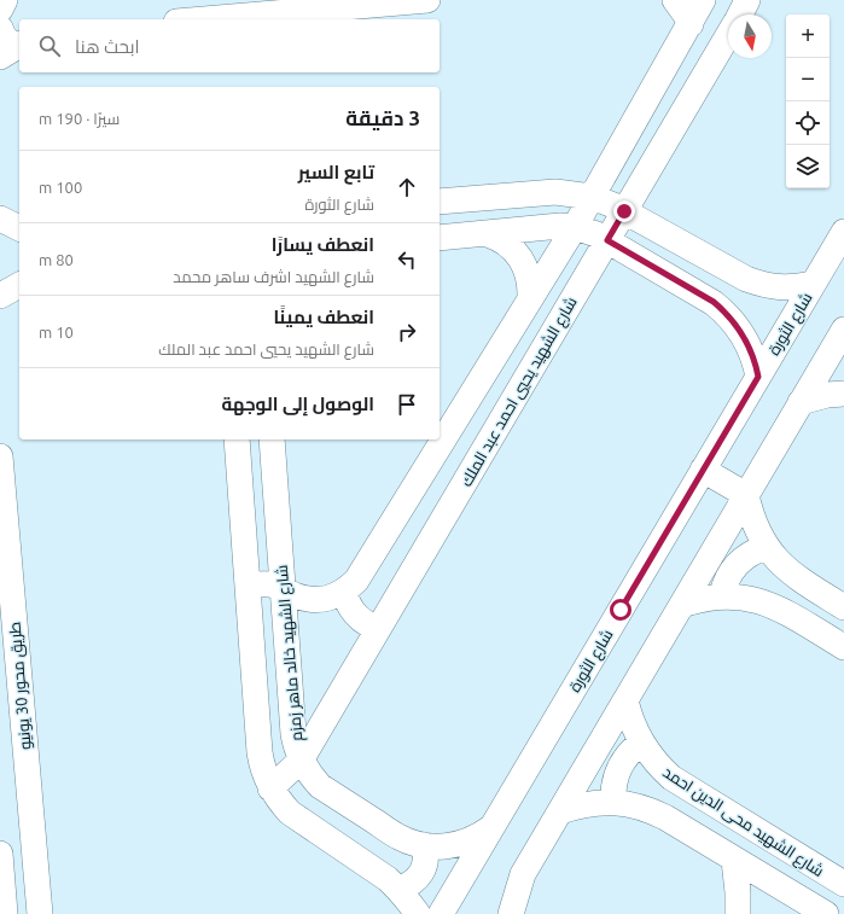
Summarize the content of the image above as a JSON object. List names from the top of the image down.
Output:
{
  "streets": {
    "street": [
      "شارع الثورة",
      "شارع الشهيد يحيي احمد عبد الملك",
      "شارع الشهيد خالد ماهر زمزم",
      "طريق محور 30 يونيو",
      "شارع الشهيد محى الدين احمد"
    ]
  },
  "crossings": [
    ["شارع الثورة", "شارع الشهيد خالد ماهر زمزم"],
    ["شارع الشهيد يحيي احمد عبد الملك", "شارع الشهيد خالد ماهر زمزم"]
  ],
  "north": "bottom",
  "page": {
    "map_buttons": ["+", "−"],
    "search": "ابحث هنا",
    "heading": ["3 دقيقة", "سيرًا · 190 m"],
    "list": [
      ["تابع السير", "شارع الثورة", "100 m"],
      ["انعطف يسارًا", "شارع الشهيد اشرف ساهر محمد", "80 m"],
      ["انعطف يمينًا", "شارع الشهيد يحيي احمد عبد الملك", "10 m"],
      "الوصول إلى الوجهة"
    ]
  }
}
